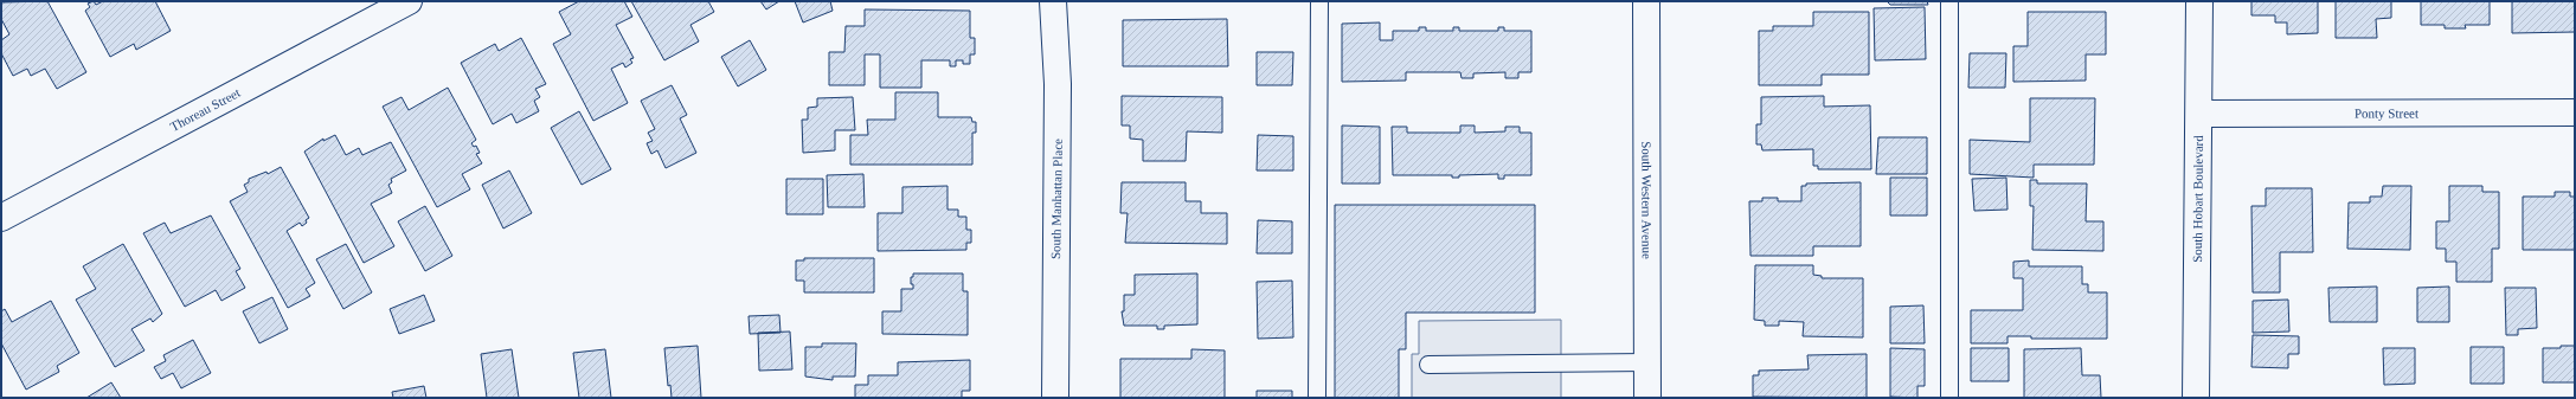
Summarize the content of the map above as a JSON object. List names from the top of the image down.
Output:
{
  "streets": {
    "street": [
      "Thoreau Street",
      "Ponty Street",
      "South Manhattan Place",
      "South Western Avenue",
      "South Hobart Boulevard"
    ]
  },
  "crossings": [
    ["Ponty Street", "South Hobart Boulevard"]
  ]
}
